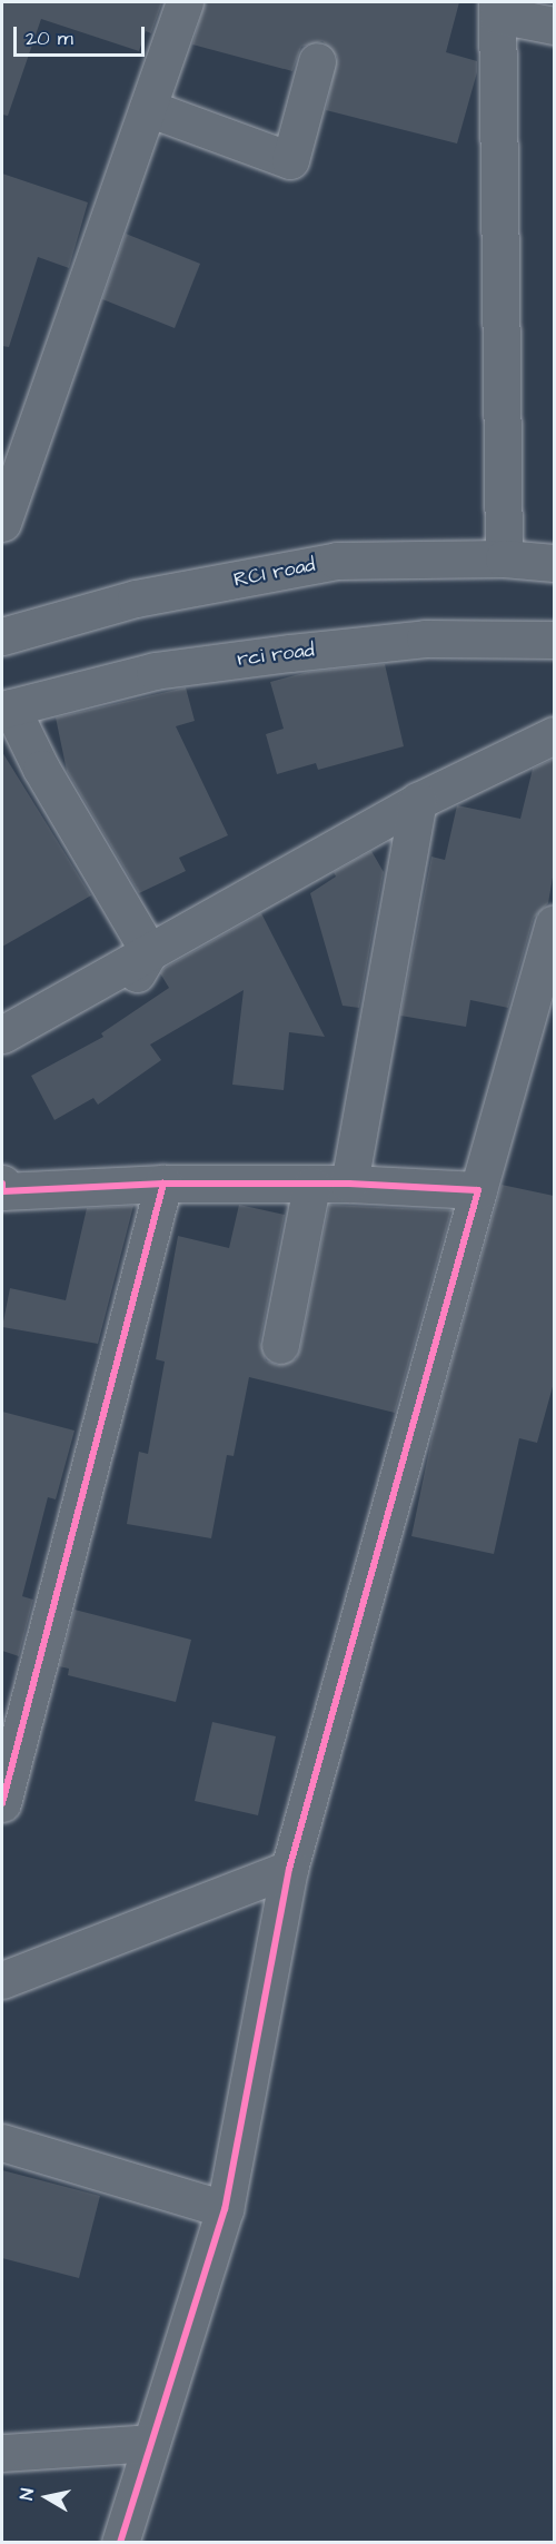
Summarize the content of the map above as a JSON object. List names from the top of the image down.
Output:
{
  "streets": {
    "street": ["RCI road", "rci road"]
  },
  "scale_bar": "20 m",
  "north": "left"
}
